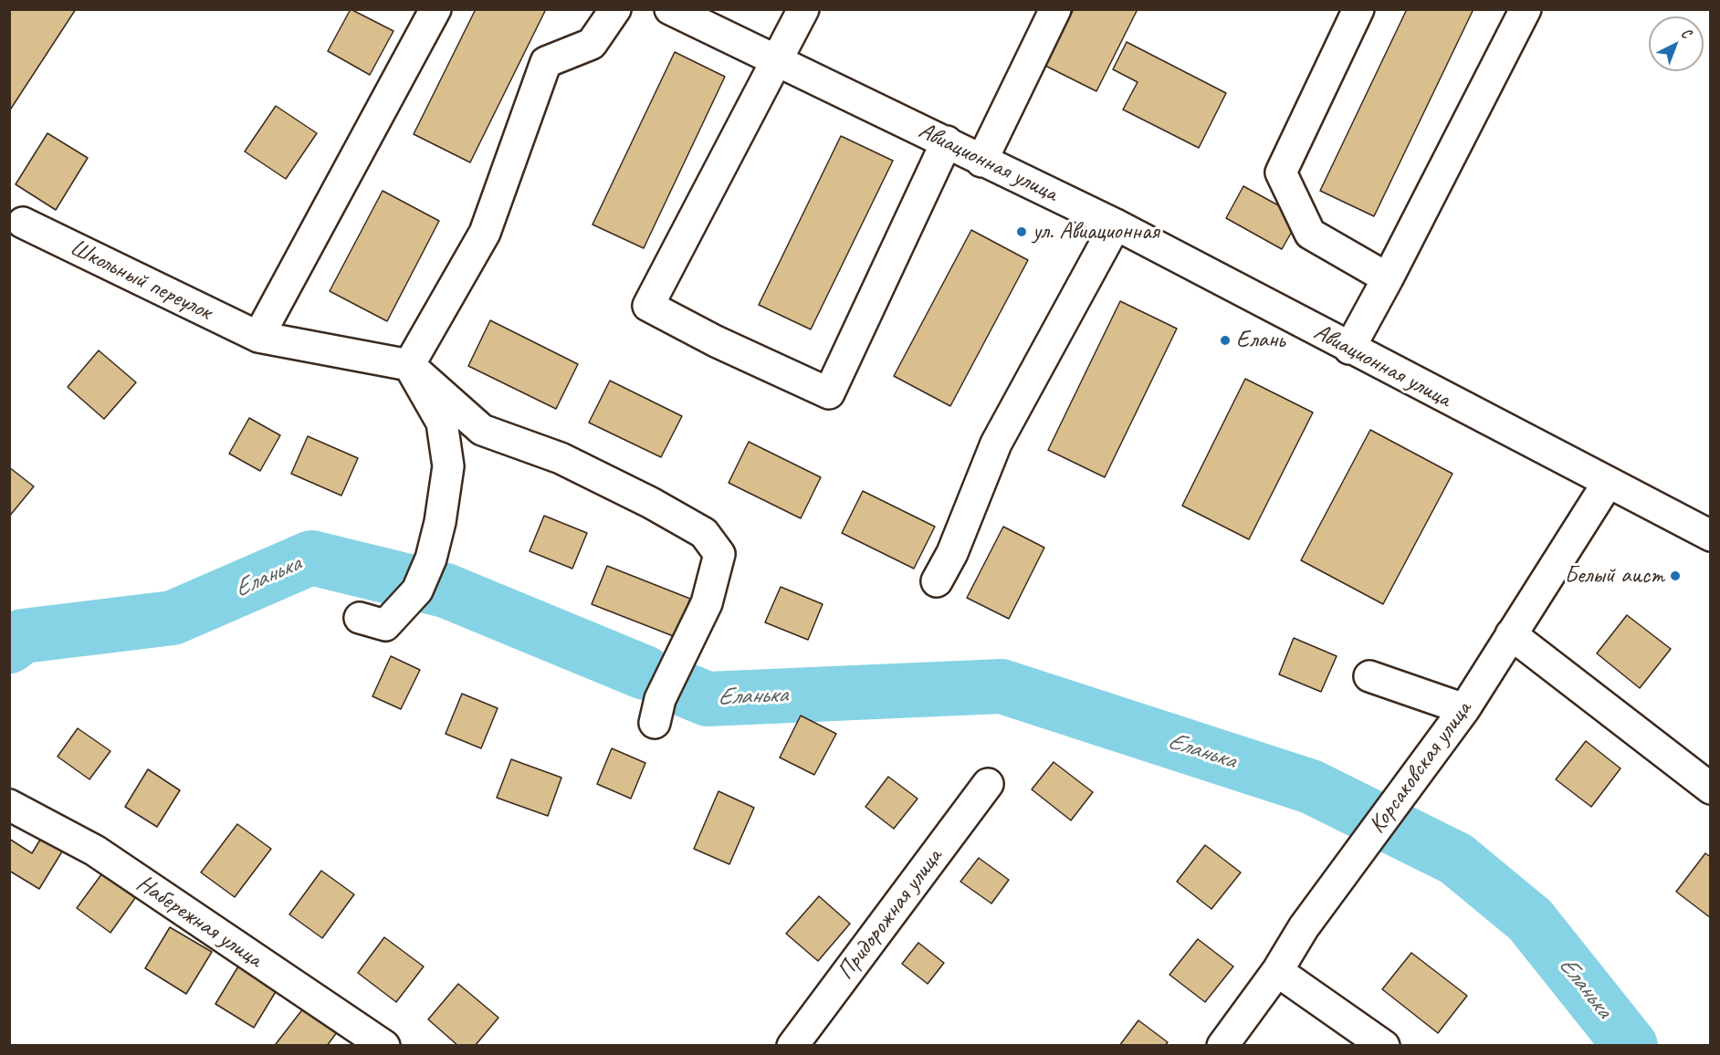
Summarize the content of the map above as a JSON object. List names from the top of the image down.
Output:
{
  "streets": {
    "street": [
      "Авиационная улица",
      "Школьный переулок",
      "Корсаковская улица",
      "Придорожная улица",
      "Набережная улица"
    ]
  },
  "crossings": [
    ["Авиационная улица", "Корсаковская улица"]
  ],
  "water": ["Еланька"],
  "places": ["ул. Авиационная", "Елань", "Белый аист"],
  "north": "top right"
}
